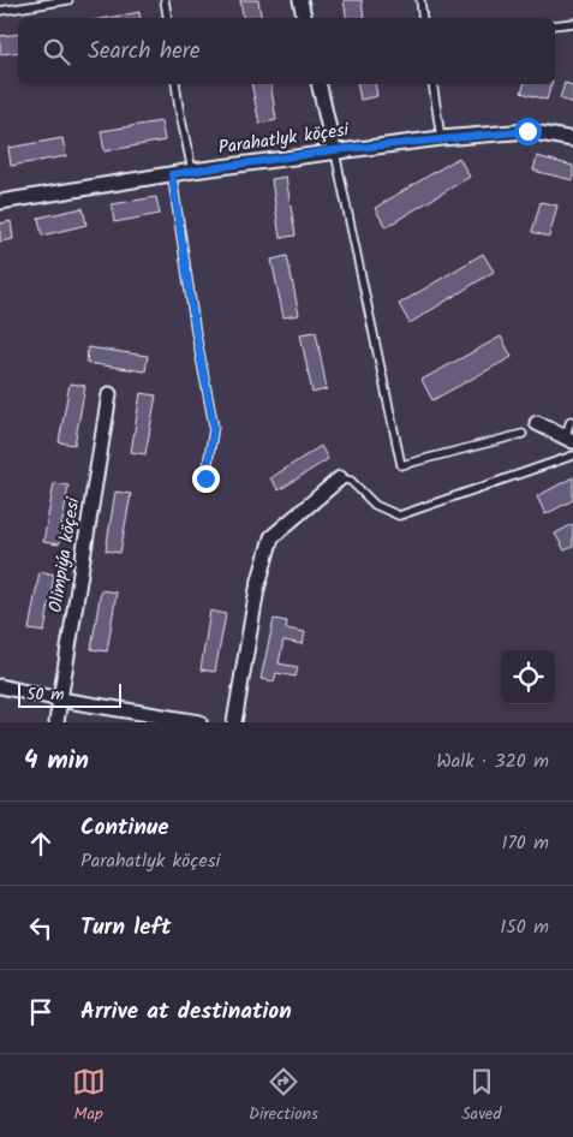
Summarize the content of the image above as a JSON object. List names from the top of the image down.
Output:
{
  "streets": {
    "street": ["Parahatlyk köçesi", "Olimpiýa köçesi"]
  },
  "scale_bar": "50 m",
  "page": {
    "search": "Search here",
    "scale": "50 m",
    "heading": ["4 min", "Walk · 320 m"],
    "list": [
      ["Continue", "Parahatlyk köçesi", "170 m"],
      ["Turn left", "150 m"],
      "Arrive at destination"
    ],
    "nav": ["Map", "Directions", "Saved"]
  }
}
